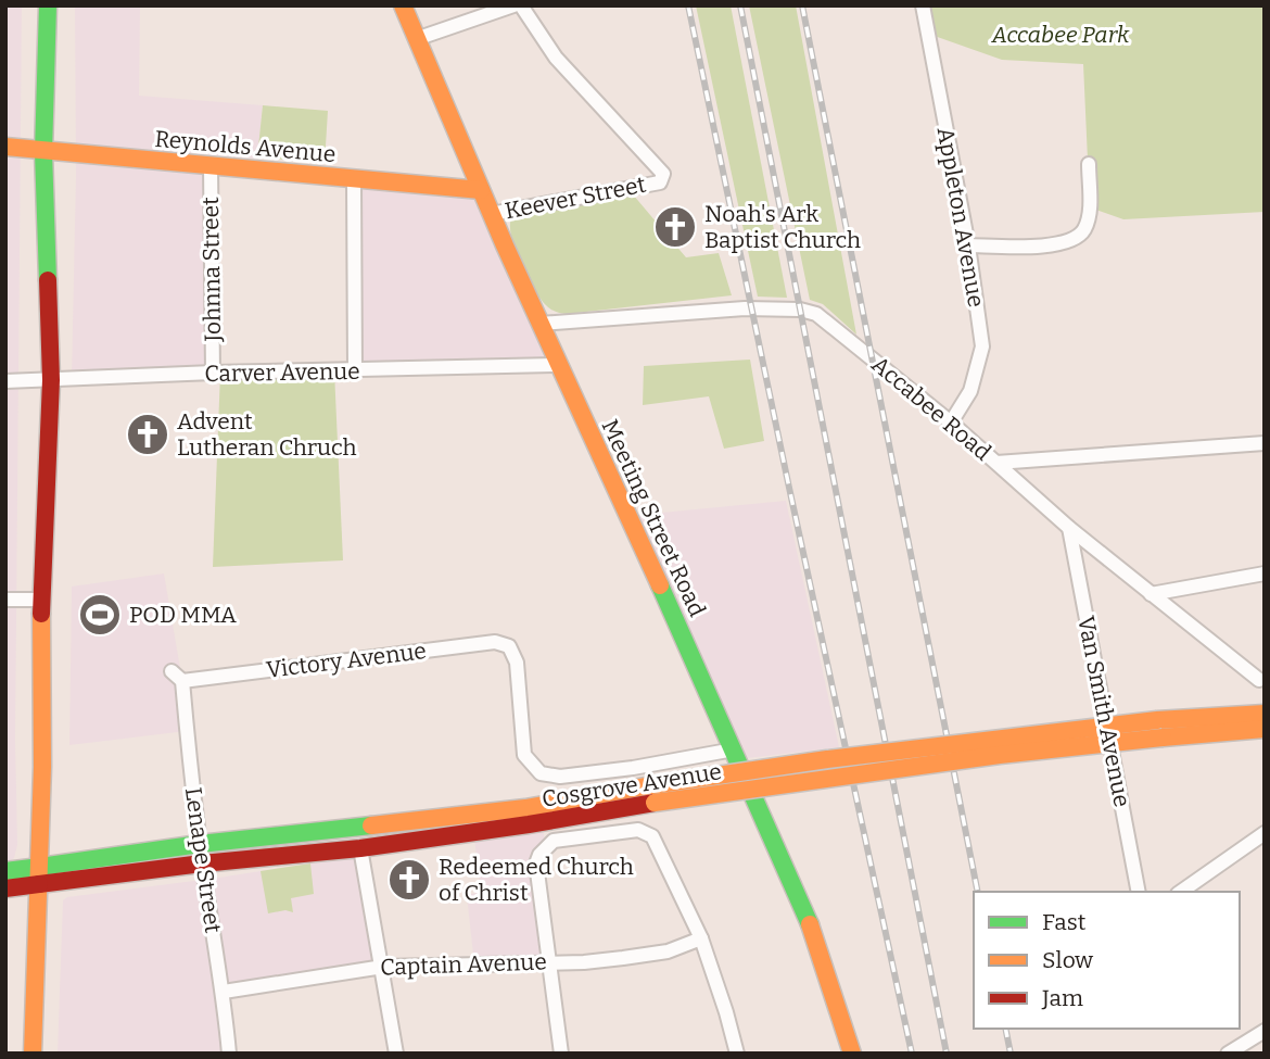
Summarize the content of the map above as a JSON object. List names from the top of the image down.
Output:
{
  "streets": {
    "main road": ["Reynolds Avenue", "Meeting Street Road", "Cosgrove Avenue"],
    "street": [
      "Keever Street",
      "Appleton Avenue",
      "Johnna Street",
      "Carver Avenue",
      "Accabee Road",
      "Victory Avenue",
      "Van Smith Avenue",
      "Lenape Street",
      "Captain Avenue"
    ]
  },
  "crossings": [
    ["Reynolds Avenue", "Johnna Street"],
    ["Reynolds Avenue", "Meeting Street Road"],
    ["Keever Street", "Meeting Street Road"],
    ["Appleton Avenue", "Accabee Road"],
    ["Johnna Street", "Carver Avenue"],
    ["Carver Avenue", "Meeting Street Road"],
    ["Accabee Road", "Meeting Street Road"],
    ["Accabee Road", "Van Smith Avenue"],
    ["Meeting Street Road", "Victory Avenue"],
    ["Victory Avenue", "Lenape Street"],
    ["Cosgrove Avenue", "Lenape Street"],
    ["Lenape Street", "Captain Avenue"]
  ],
  "parks": ["Accabee Park"],
  "places": {
    "church": ["Noah's Ark Baptist Church", "Advent Lutheran Chruch", "Redeemed Church of Christ"],
    "sports": ["POD MMA"]
  },
  "legend": ["Fast", "Slow", "Jam"]
}
